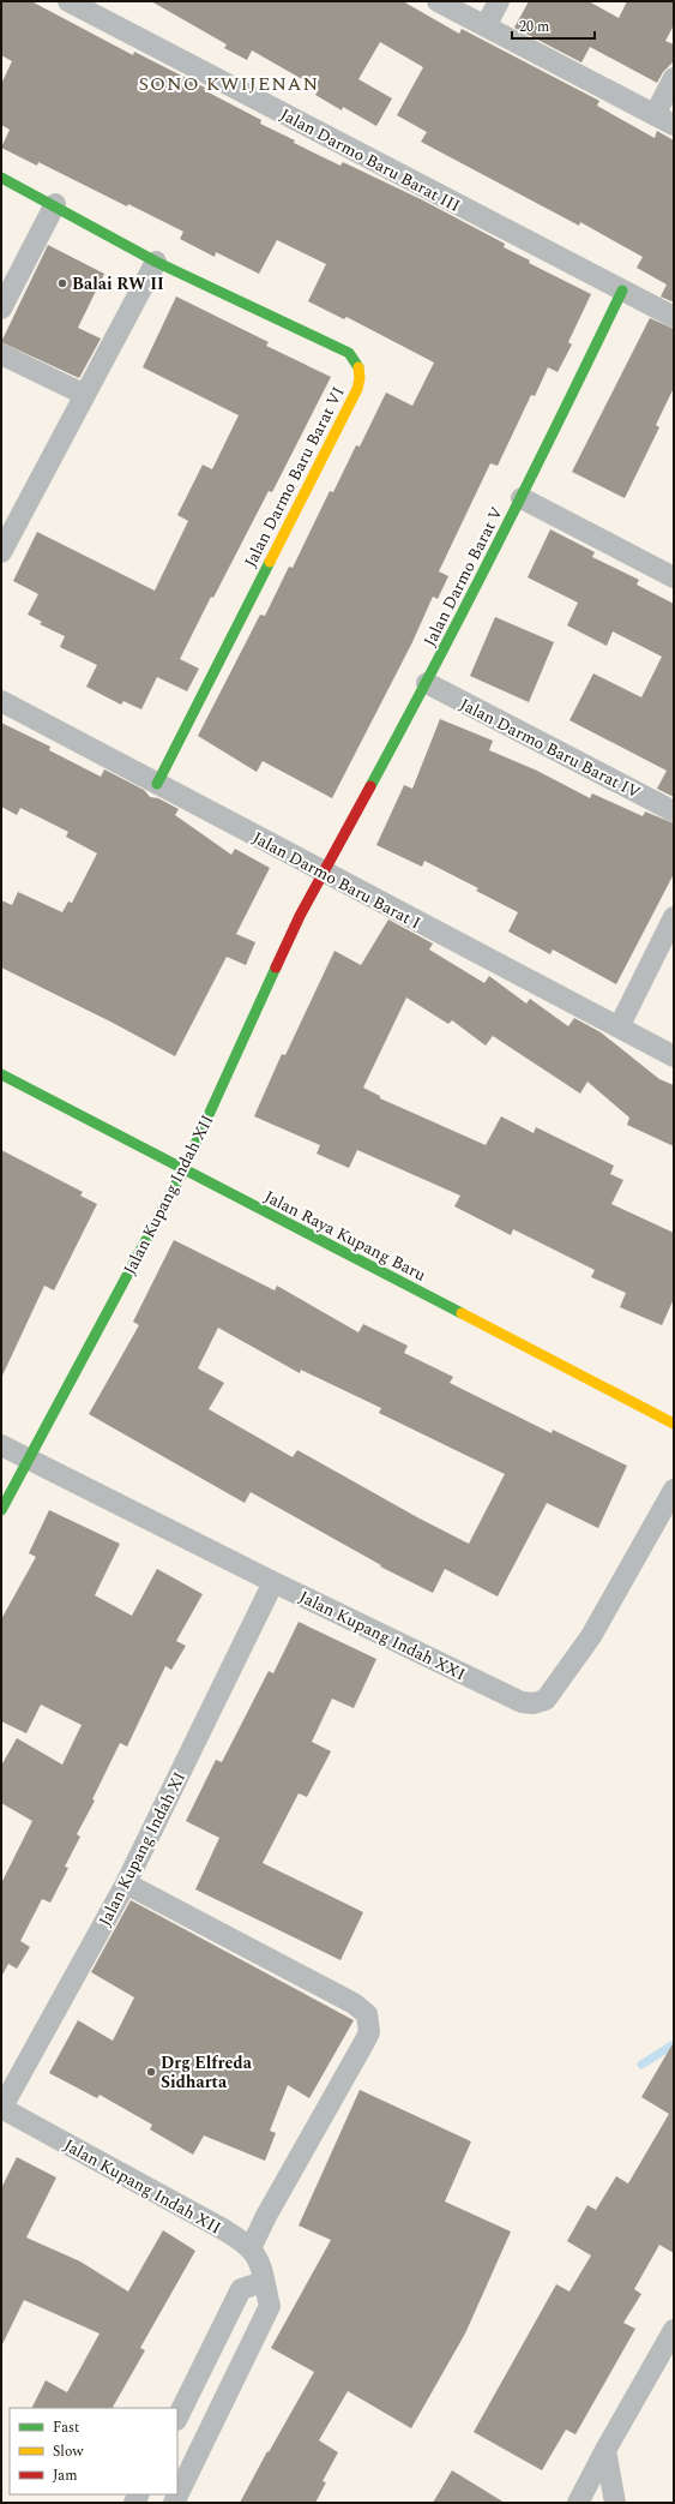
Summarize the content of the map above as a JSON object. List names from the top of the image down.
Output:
{
  "streets": {
    "street": [
      "Jalan Darmo Baru Barat III",
      "Jalan Darmo Baru Barat VI",
      "Jalan Darmo Barat V",
      "Jalan Darmo Baru Barat IV",
      "Jalan Darmo Baru Barat I",
      "Jalan Kupang Indah XII",
      "Jalan Raya Kupang Baru",
      "Jalan Kupang Indah XXI",
      "Jalan Kupang Indah XI"
    ]
  },
  "crossings": [
    ["Jalan Darmo Baru Barat III", "Jalan Darmo Barat V"],
    ["Jalan Darmo Baru Barat VI", "Jalan Darmo Baru Barat I"],
    ["Jalan Darmo Barat V", "Jalan Darmo Baru Barat IV"],
    ["Jalan Darmo Barat V", "Jalan Darmo Baru Barat I"],
    ["Jalan Darmo Barat V", "Jalan Kupang Indah XII"],
    ["Jalan Darmo Baru Barat I", "Jalan Kupang Indah XII"],
    ["Jalan Kupang Indah XII", "Jalan Raya Kupang Baru"],
    ["Jalan Kupang Indah XII", "Jalan Kupang Indah XXI"],
    ["Jalan Kupang Indah XII", "Jalan Kupang Indah XI"],
    ["Jalan Kupang Indah XXI", "Jalan Kupang Indah XI"]
  ],
  "districts": ["SONO KWIJENAN"],
  "places": ["Balai RW II", "Drg Elfreda Sidharta"],
  "legend": ["Fast", "Slow", "Jam"],
  "scale_bar": "20 m"
}
